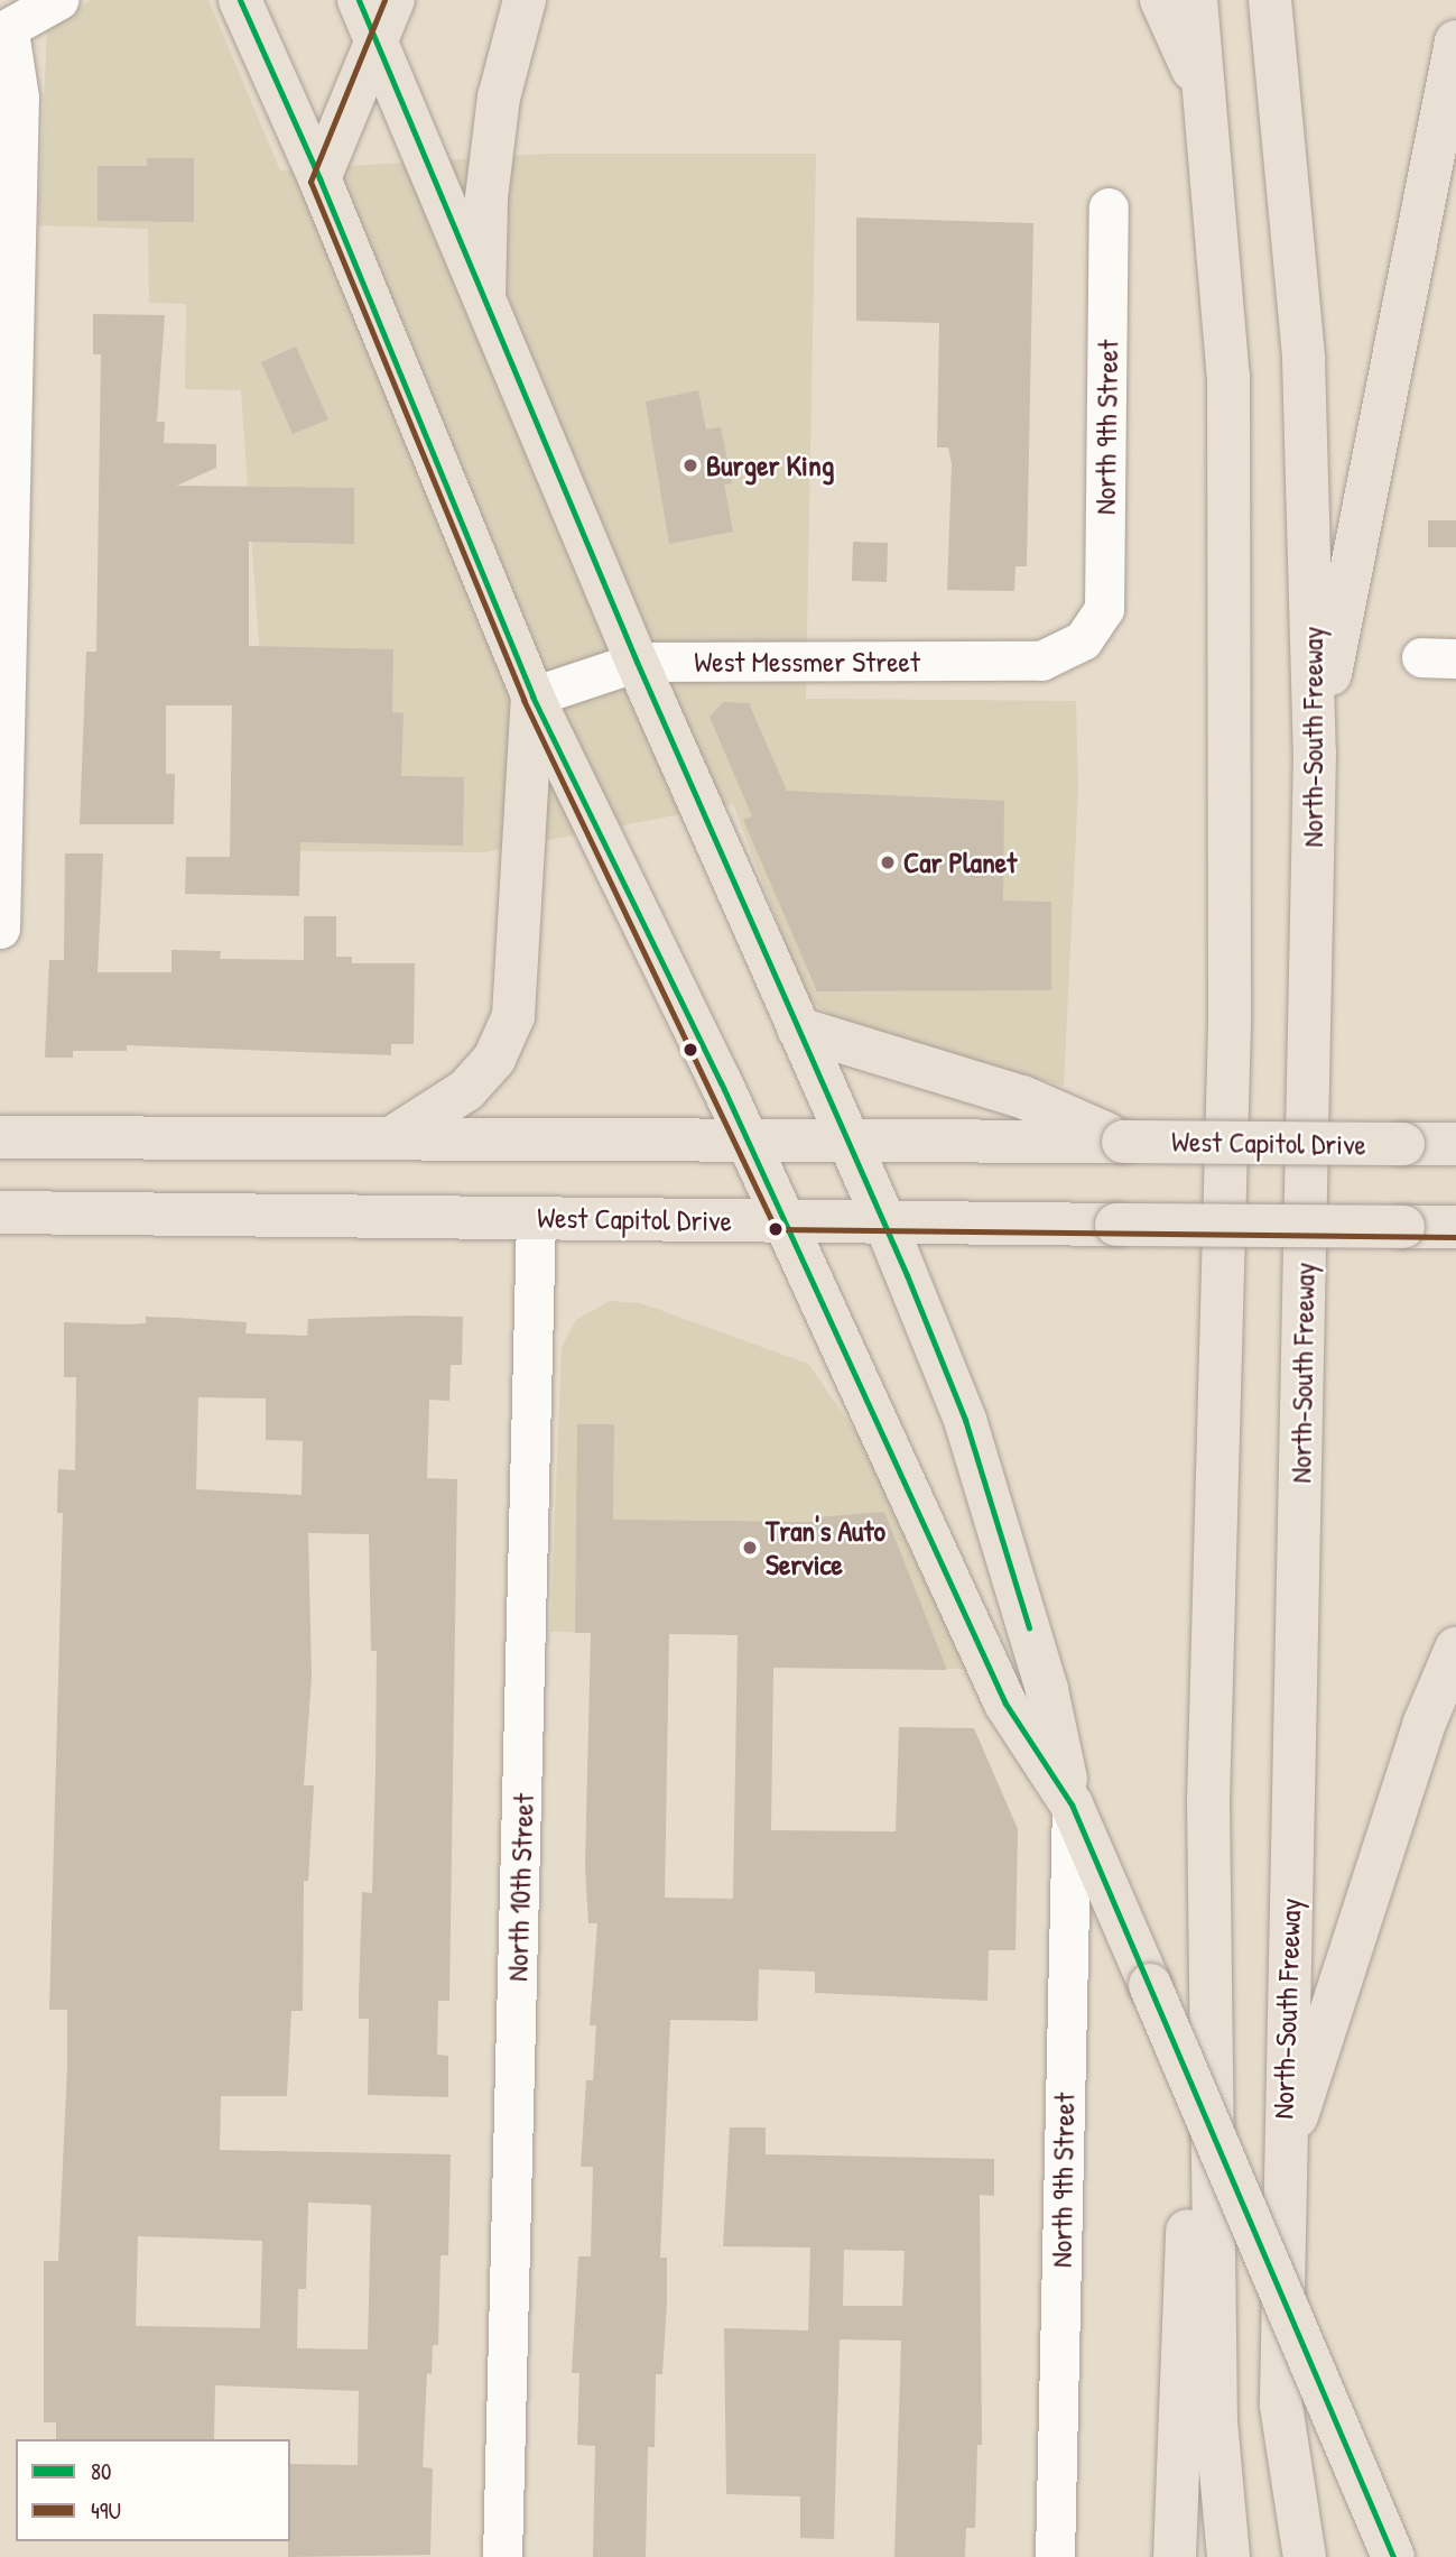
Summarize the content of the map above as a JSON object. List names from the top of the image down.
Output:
{
  "streets": {
    "main road": ["North-South Freeway", "West Capitol Drive"],
    "street": ["North 9th Street", "West Messmer Street", "North 10th Street"]
  },
  "crossings": [
    ["North 9th Street", "West Messmer Street"],
    ["West Capitol Drive", "North 10th Street"]
  ],
  "places": ["Burger King", "Car Planet", "Tran's Auto Service"],
  "lines": ["transit line 80", "transit line 49U"],
  "legend": ["80", "49U"]
}
